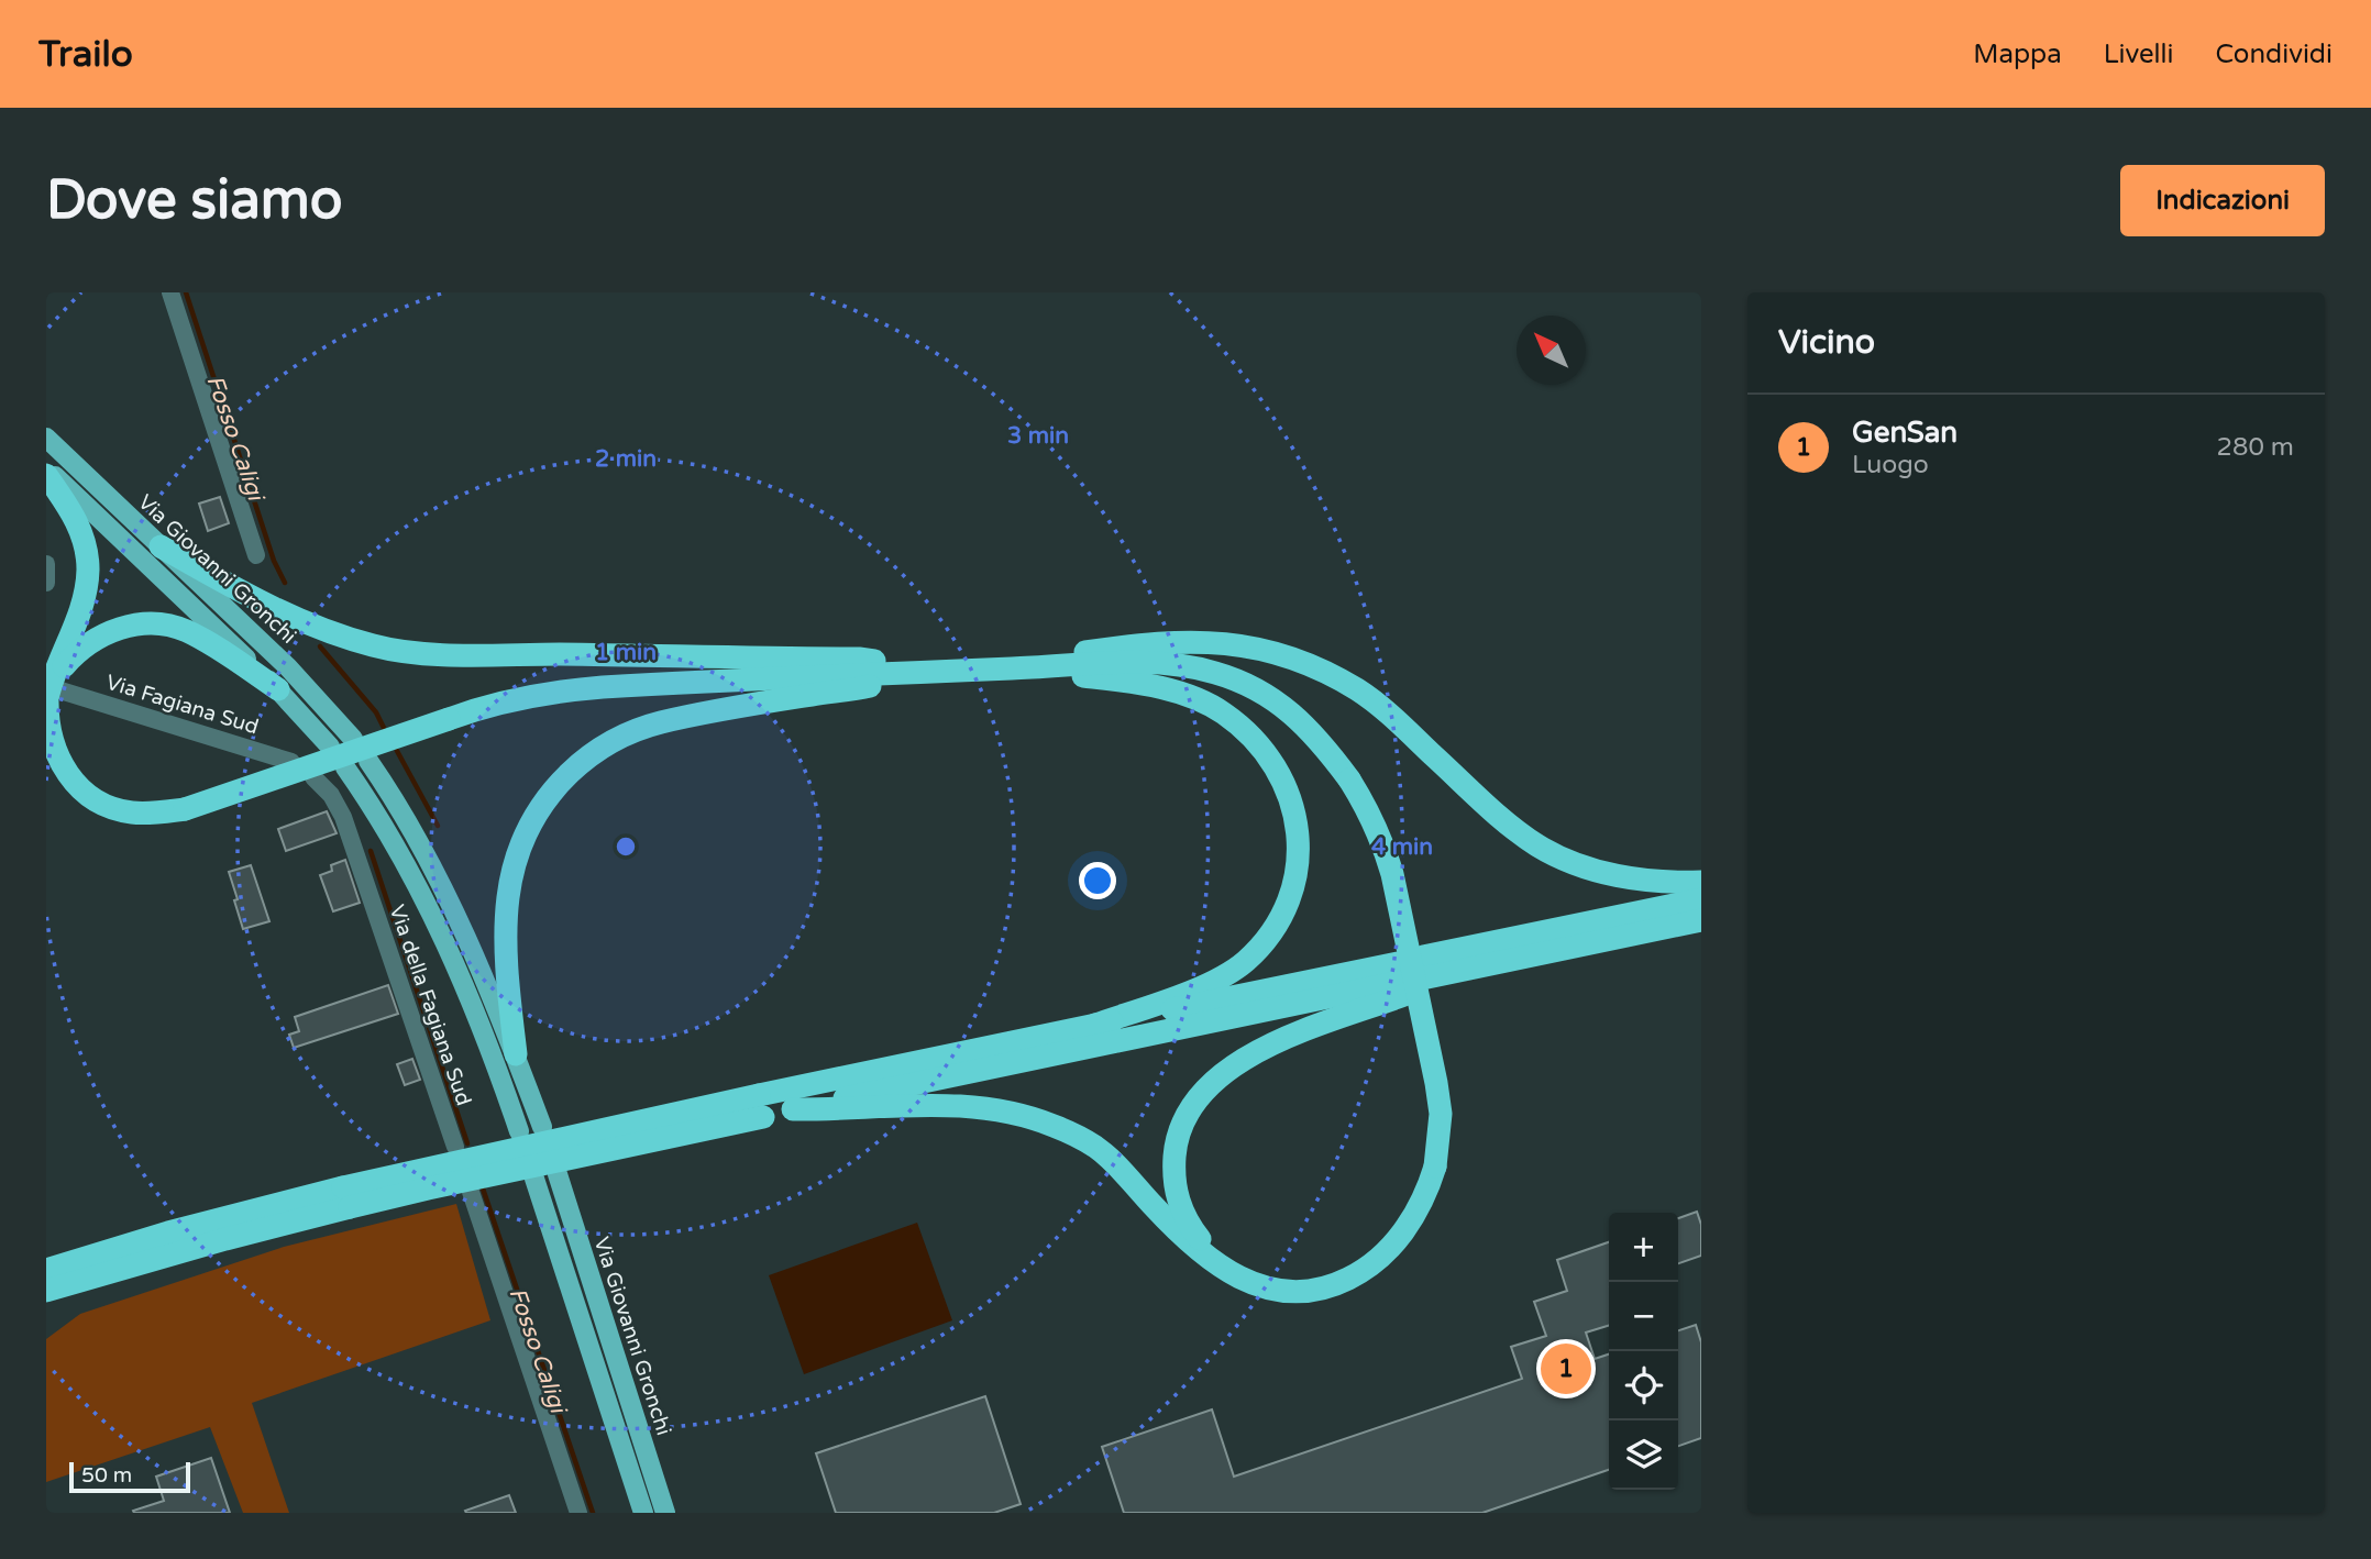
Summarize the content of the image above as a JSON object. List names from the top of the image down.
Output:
{
  "streets": {
    "main road": ["Via Giovanni Gronchi"],
    "street": ["Via Fagiana Sud", "Via della Fagiana Sud"]
  },
  "water": ["Fosso Caligi"],
  "scale_bar": "50 m",
  "north": "top left",
  "page": {
    "header": "Trailo",
    "nav": ["Mappa", "Livelli", "Condividi"],
    "buttons": "Indicazioni",
    "title": "Dove siamo",
    "heading": "Vicino",
    "list": [
      {
        "mark": "1",
        "name": "GenSan",
        "note": "Luogo",
        "value": "280 m"
      }
    ],
    "map_buttons": ["+", "−"],
    "pins": "1",
    "scale": "50 m"
  },
  "rings": [
    "3 min",
    "2 min",
    "1 min",
    "4 min"
  ]
}
